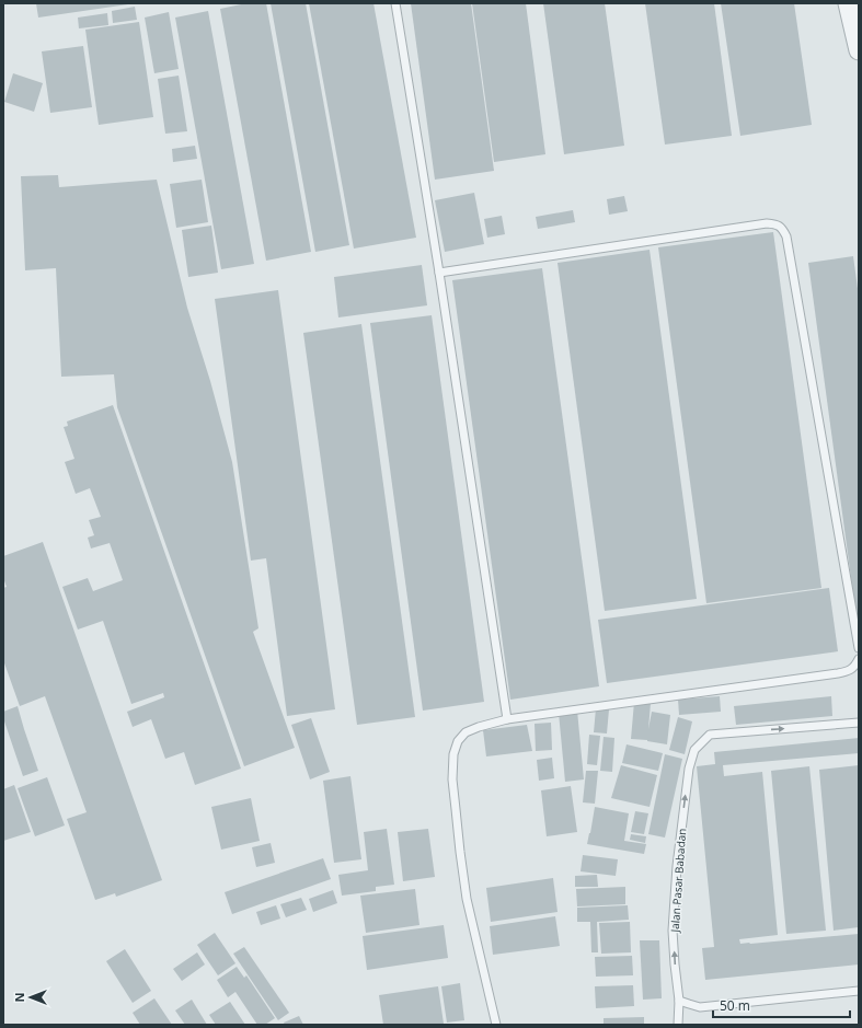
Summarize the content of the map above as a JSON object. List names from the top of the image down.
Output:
{
  "streets": {
    "lane": ["Jalan Pasar Babadan"]
  },
  "scale_bar": "50 m",
  "north": "left"
}
